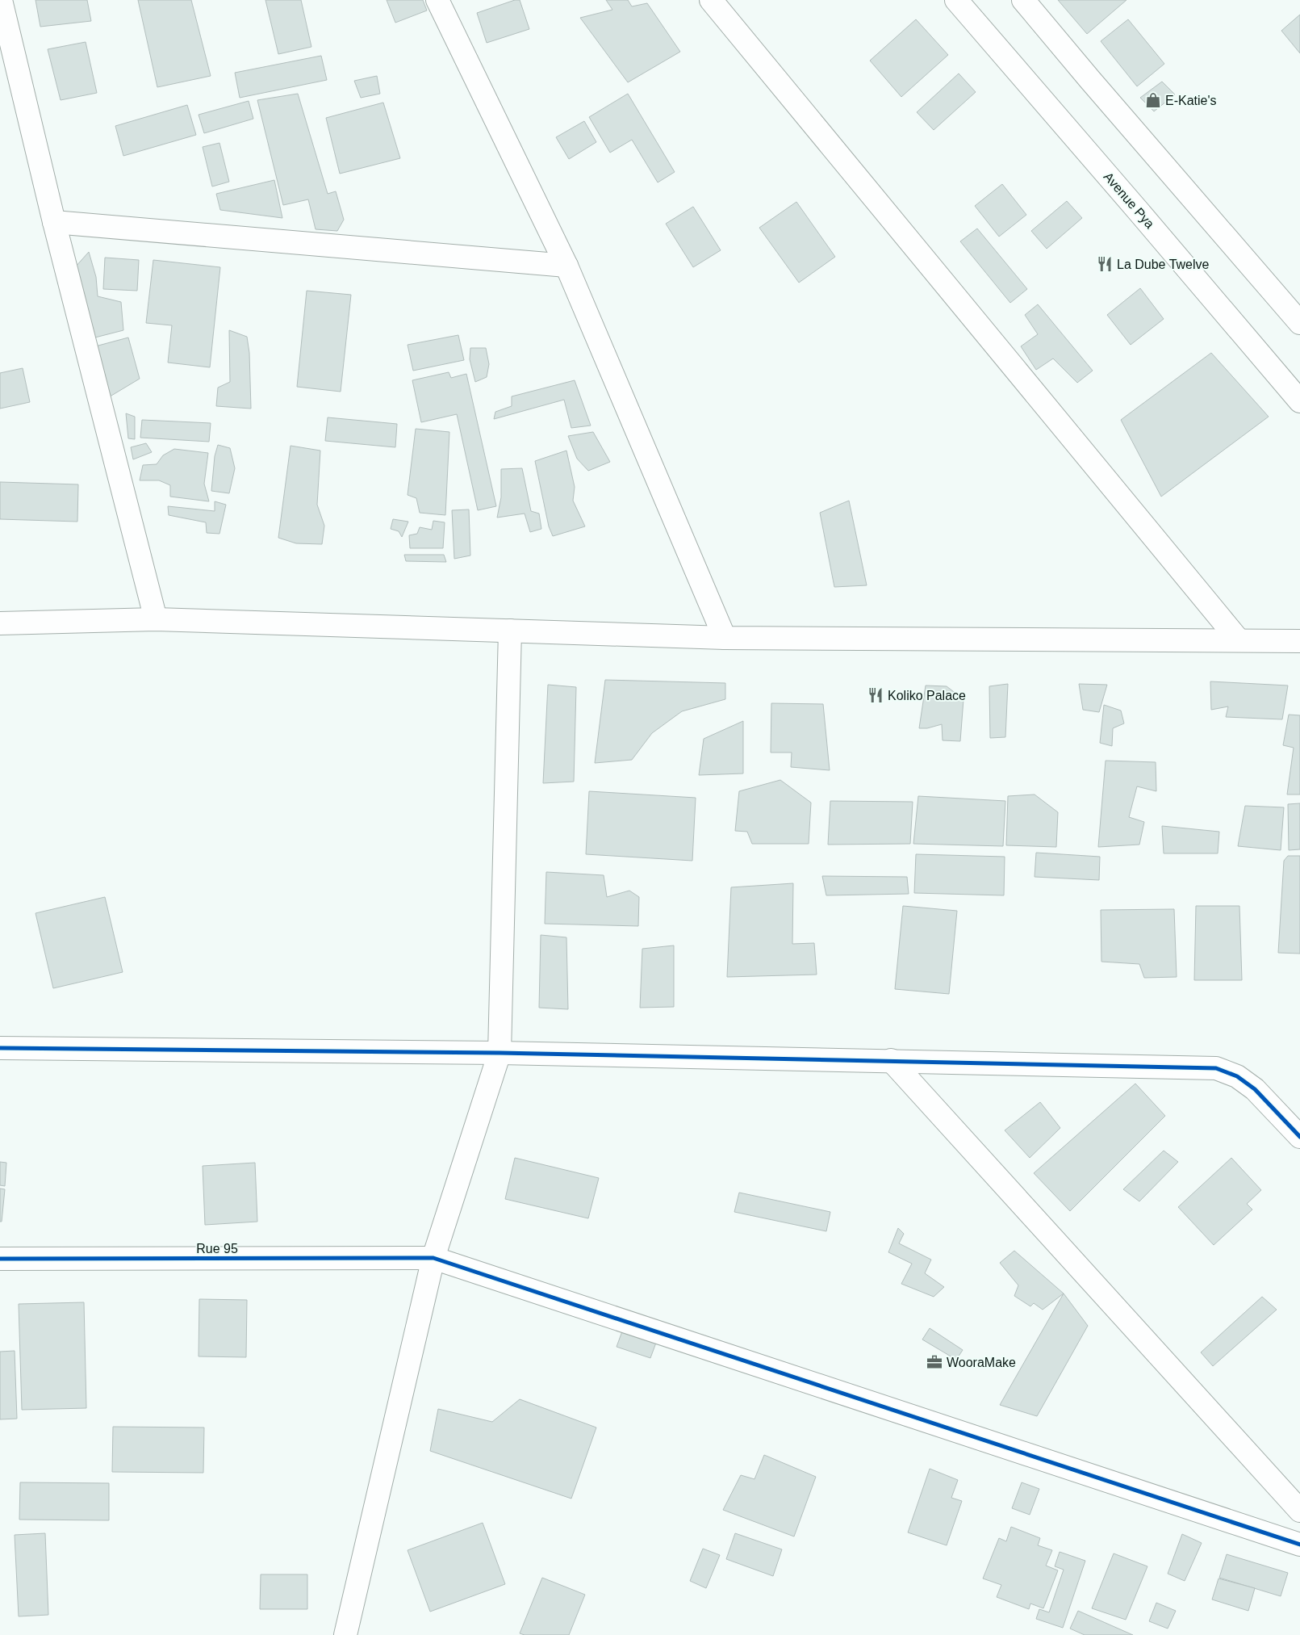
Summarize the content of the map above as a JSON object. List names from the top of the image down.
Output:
{
  "streets": {
    "street": ["Avenue Pya", "Rue 95"]
  },
  "places": {
    "shop": ["E-Katie's"],
    "restaurant": ["La Dube Twelve", "Koliko Palace"],
    "office": ["WooraMake"]
  }
}
